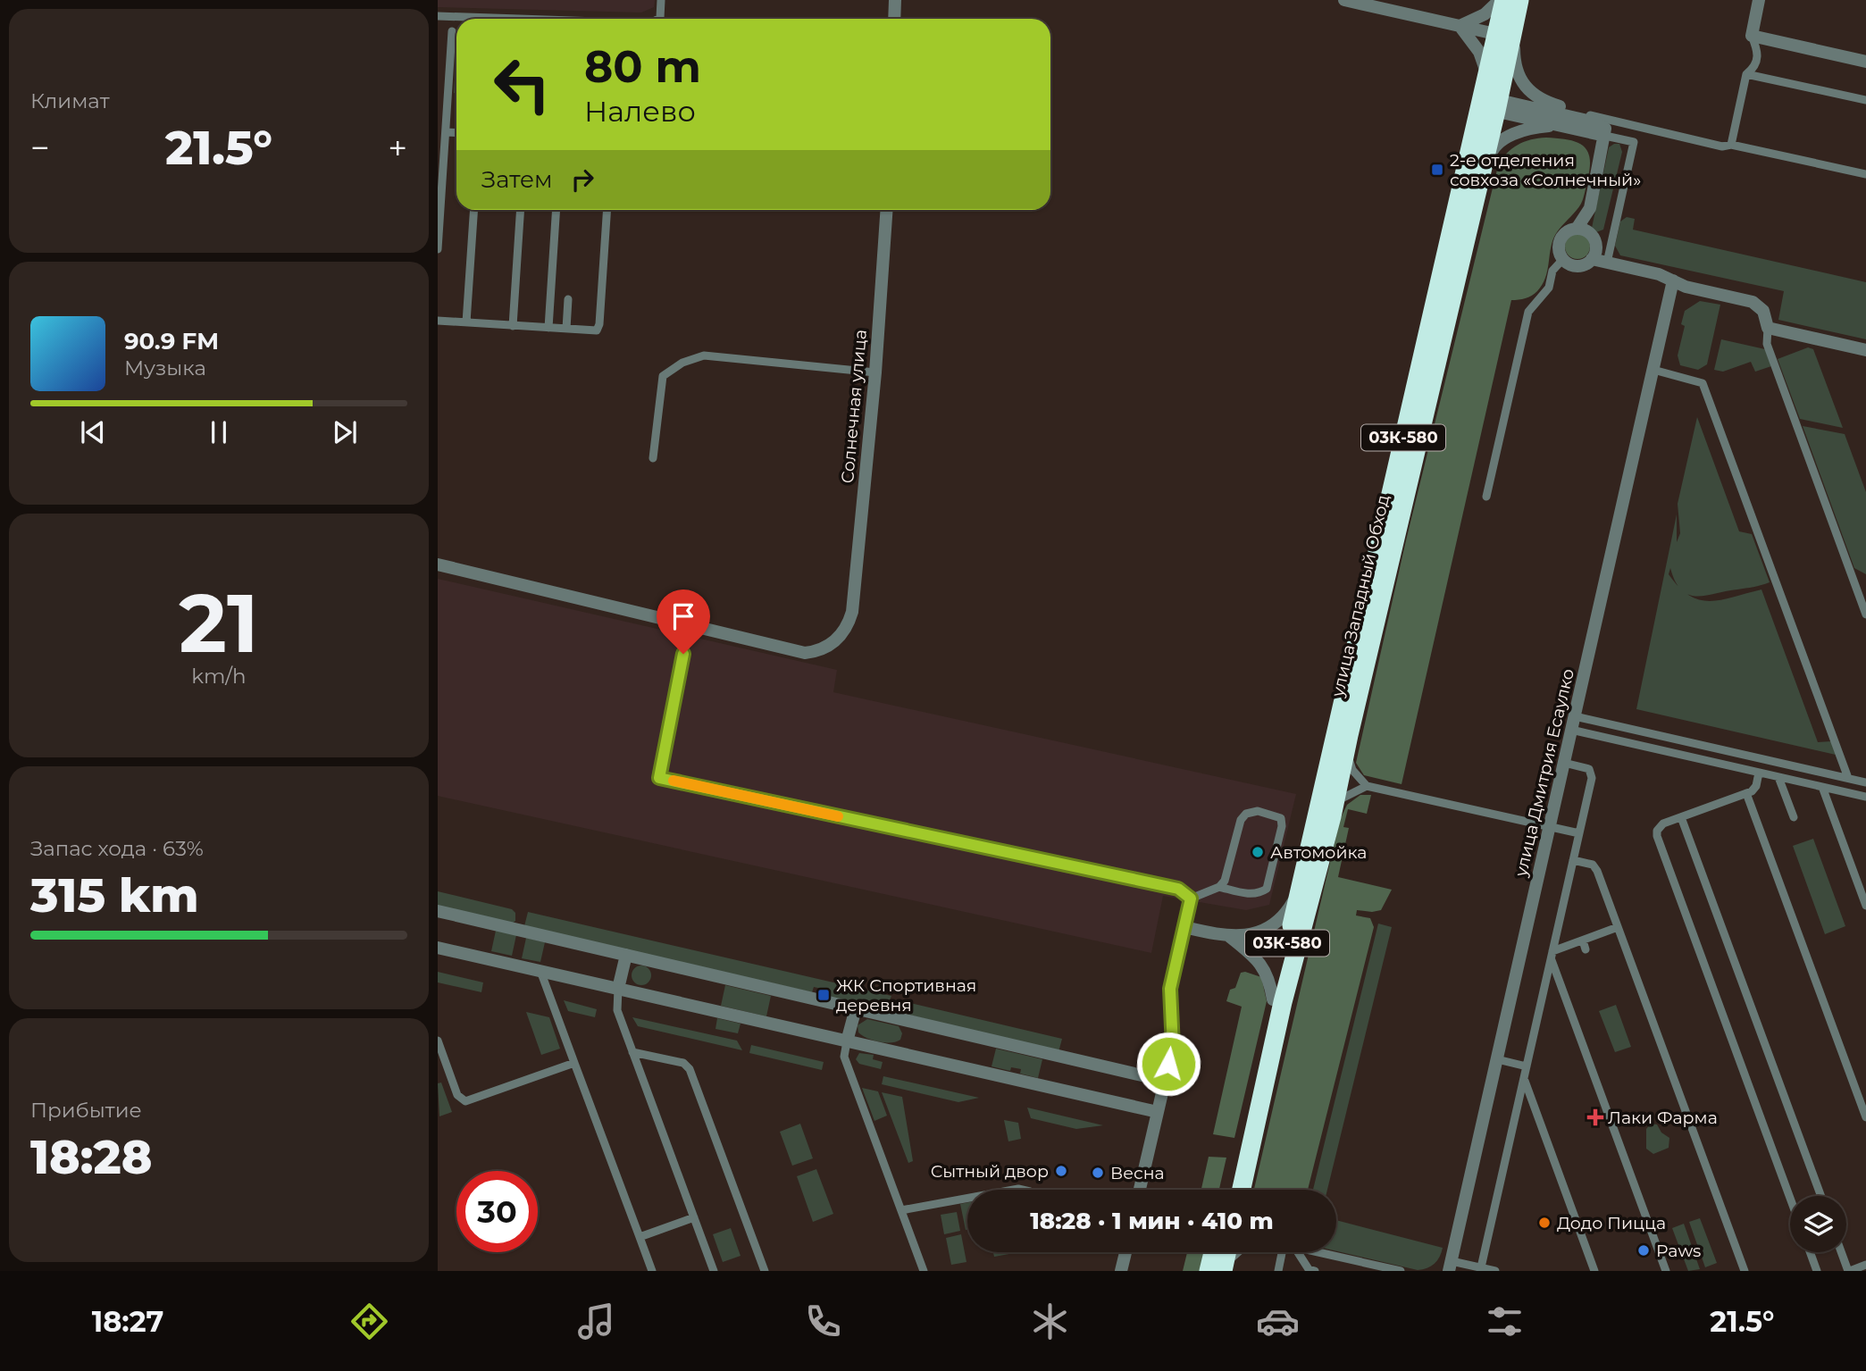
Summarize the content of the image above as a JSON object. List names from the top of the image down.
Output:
{
  "streets": {
    "highway": ["03К-580", "улица Западный Обход"],
    "street": ["Солнечная улица", "улица Дмитрия Есаулко"]
  },
  "places": {
    "transit": ["2-е отделения совхоза «Солнечный»", "ЖК Спортивная деревня"],
    "other": [
      "Автомойка",
      "Сытный двор",
      "Весна",
      "Додо Пицца",
      "Paws"
    ],
    "health": ["Лаки Фарма"]
  },
  "page": {
    "tile": [
      "Климат",
      ["21", "km/h"],
      ["Запас хода · 63%", "315 km"],
      ["Прибытие", "18:28"]
    ],
    "turn": ["80 m", "Налево"],
    "heat": ["−", "21.5°", "+"],
    "then": "Затем",
    "song": ["90.9 FM", "Музыка"],
    "limit": "30",
    "trip": "18:28 · 1 мин · 410 m",
    "tabs": ["18:27", "21.5°"]
  }
}
